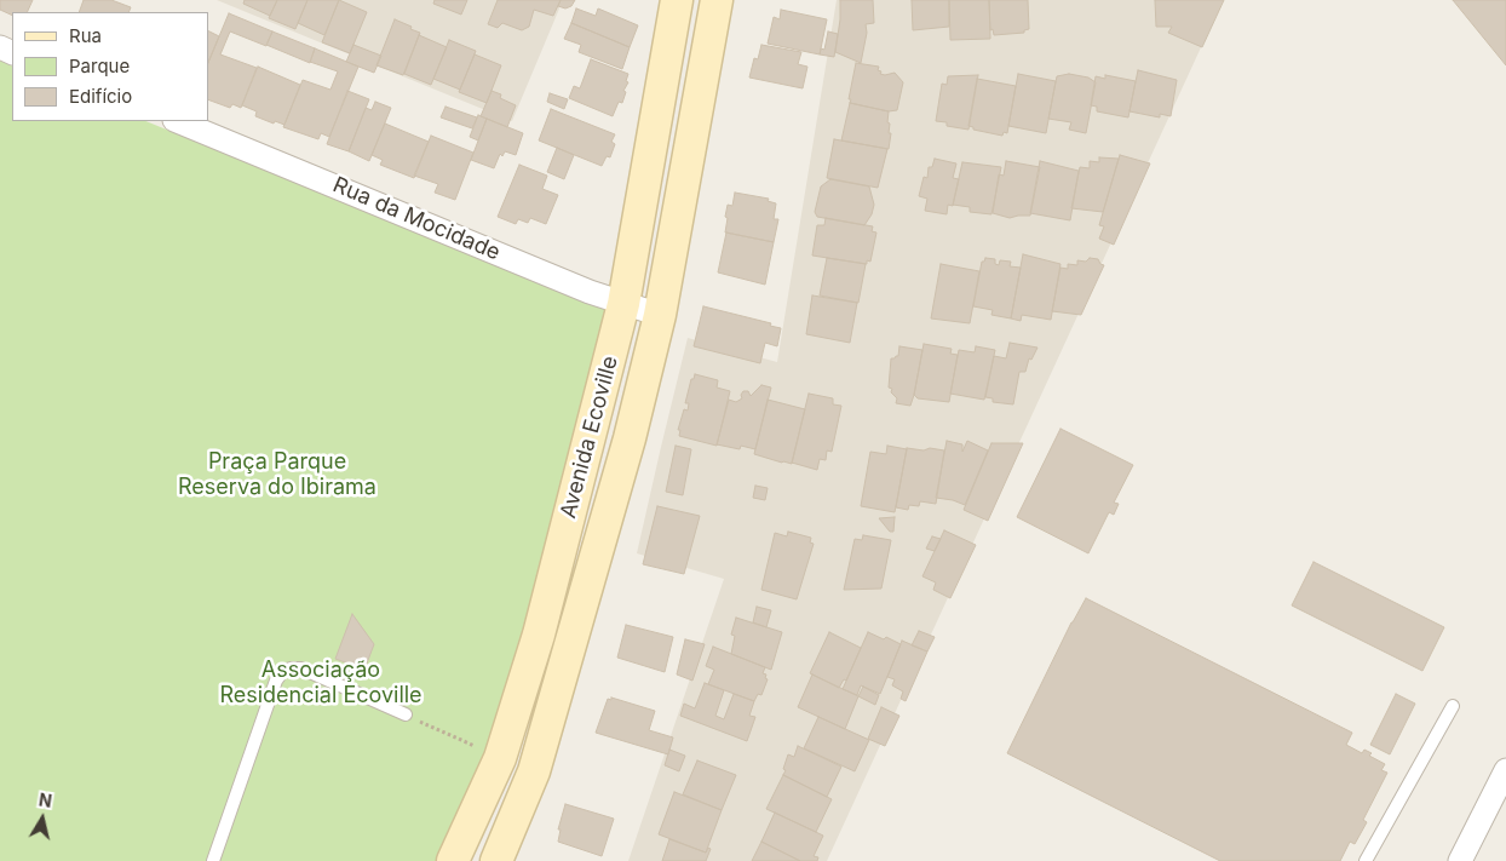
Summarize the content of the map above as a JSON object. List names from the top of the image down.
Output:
{
  "streets": {
    "street": ["Rua da Mocidade", "Avenida Ecoville"]
  },
  "crossings": [
    ["Rua da Mocidade", "Avenida Ecoville"]
  ],
  "parks": ["Praça Parque Reserva do Ibirama", "Associação Residencial Ecoville"],
  "legend": ["Rua", "Parque", "Edifício"],
  "north": "top"
}
